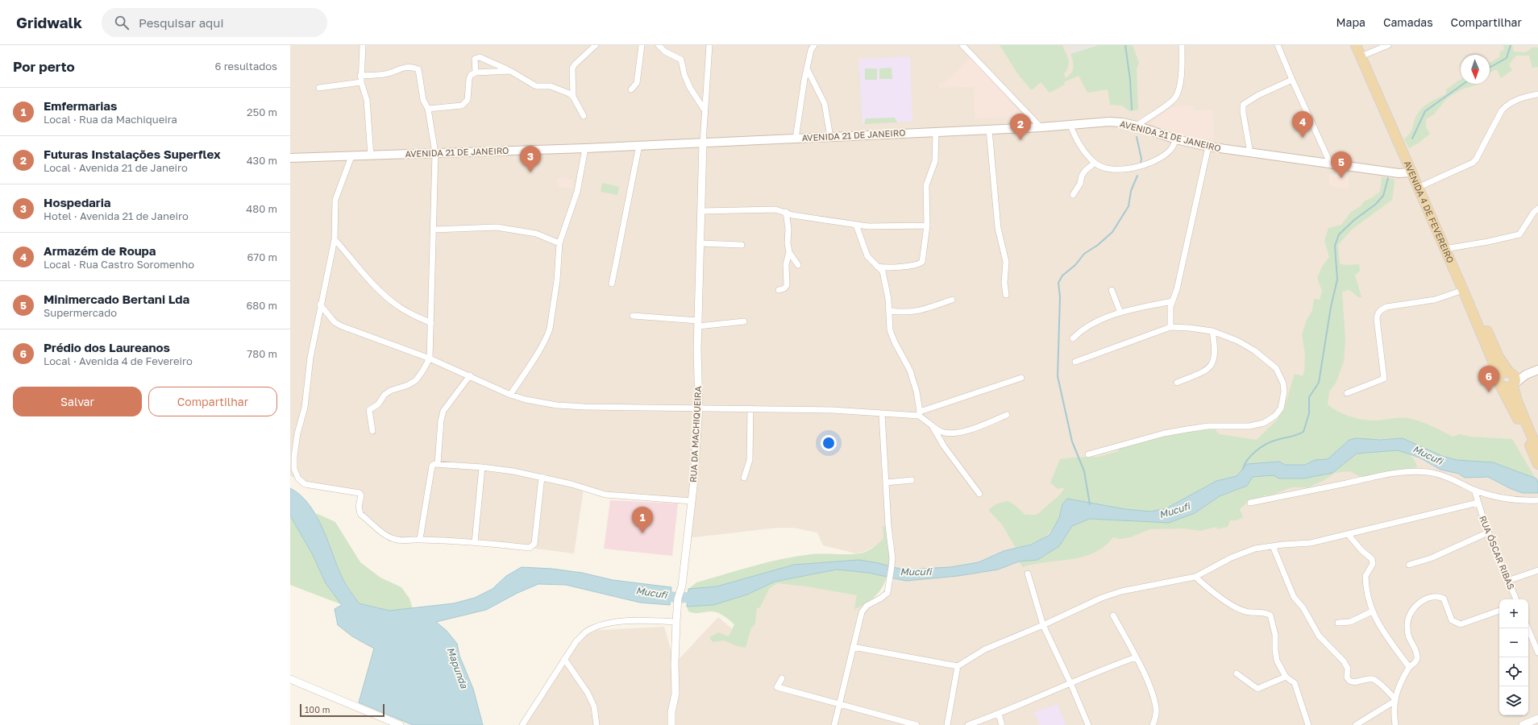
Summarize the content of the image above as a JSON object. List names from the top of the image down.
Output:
{
  "streets": {
    "main road": ["AVENIDA 21 DE JANEIRO", "AVENIDA 4 DE FEVEREIRO"],
    "street": ["RUA DA MACHIQUEIRA", "RUA ÓSCAR RIBAS"]
  },
  "crossings": [
    ["AVENIDA 21 DE JANEIRO", "AVENIDA 4 DE FEVEREIRO"],
    ["AVENIDA 21 DE JANEIRO", "RUA DA MACHIQUEIRA"]
  ],
  "water": ["Mucufi", "Mapunda"],
  "scale_bar": "100 m",
  "north": "bottom",
  "page": {
    "header": "Gridwalk",
    "search": "Pesquisar aqui",
    "nav": ["Mapa", "Camadas", "Compartilhar"],
    "heading": ["Por perto", "6 resultados"],
    "list": [
      {
        "mark": "1",
        "name": "Emfermarias",
        "note": "Local · Rua da Machiqueira",
        "value": "250 m"
      },
      {
        "mark": "2",
        "name": "Futuras Instalações Superflex",
        "note": "Local · Avenida 21 de Janeiro",
        "value": "430 m"
      },
      {
        "mark": "3",
        "name": "Hospedaria",
        "note": "Hotel · Avenida 21 de Janeiro",
        "value": "480 m"
      },
      {
        "mark": "4",
        "name": "Armazém de Roupa",
        "note": "Local · Rua Castro Soromenho",
        "value": "670 m"
      },
      {
        "mark": "5",
        "name": "Minimercado Bertani Lda",
        "note": "Supermercado",
        "value": "680 m"
      },
      {
        "mark": "6",
        "name": "Prédio dos Laureanos",
        "note": "Local · Avenida 4 de Fevereiro",
        "value": "780 m"
      }
    ],
    "pins": [
      "4",
      "2",
      "3",
      "5",
      "6",
      "1"
    ],
    "buttons": ["Salvar", "Compartilhar"],
    "map_buttons": ["+", "−"],
    "scale": "100 m"
  }
}
